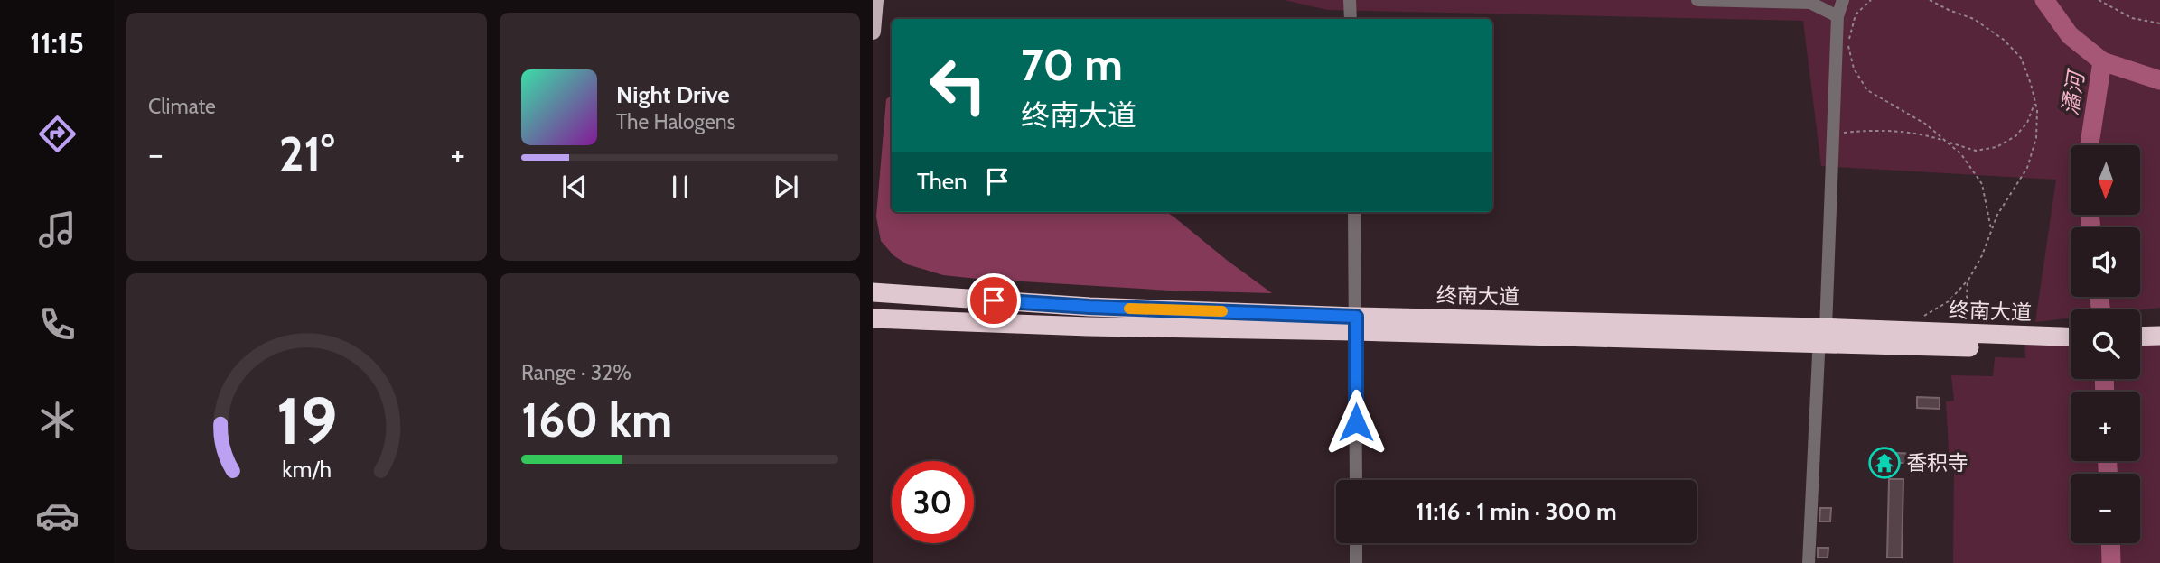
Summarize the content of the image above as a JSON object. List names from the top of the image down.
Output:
{
  "streets": {
    "highway": ["终南大道"]
  },
  "water": ["潏河"],
  "places": {
    "temple": ["香积寺"]
  },
  "north": "bottom",
  "page": {
    "tabs": "11:15",
    "tile": [
      "Climate",
      ["Range · 32%", "160 km"]
    ],
    "turn": ["70 m", "终南大道"],
    "song": ["Night Drive", "The Halogens"],
    "heat": ["−", "21°", "+"],
    "map_buttons": ["+", "−"],
    "then": "Then",
    "limit": "30",
    "trip": "11:16 · 1 min · 300 m",
    "gauge": ["19", "km/h"]
  }
}
